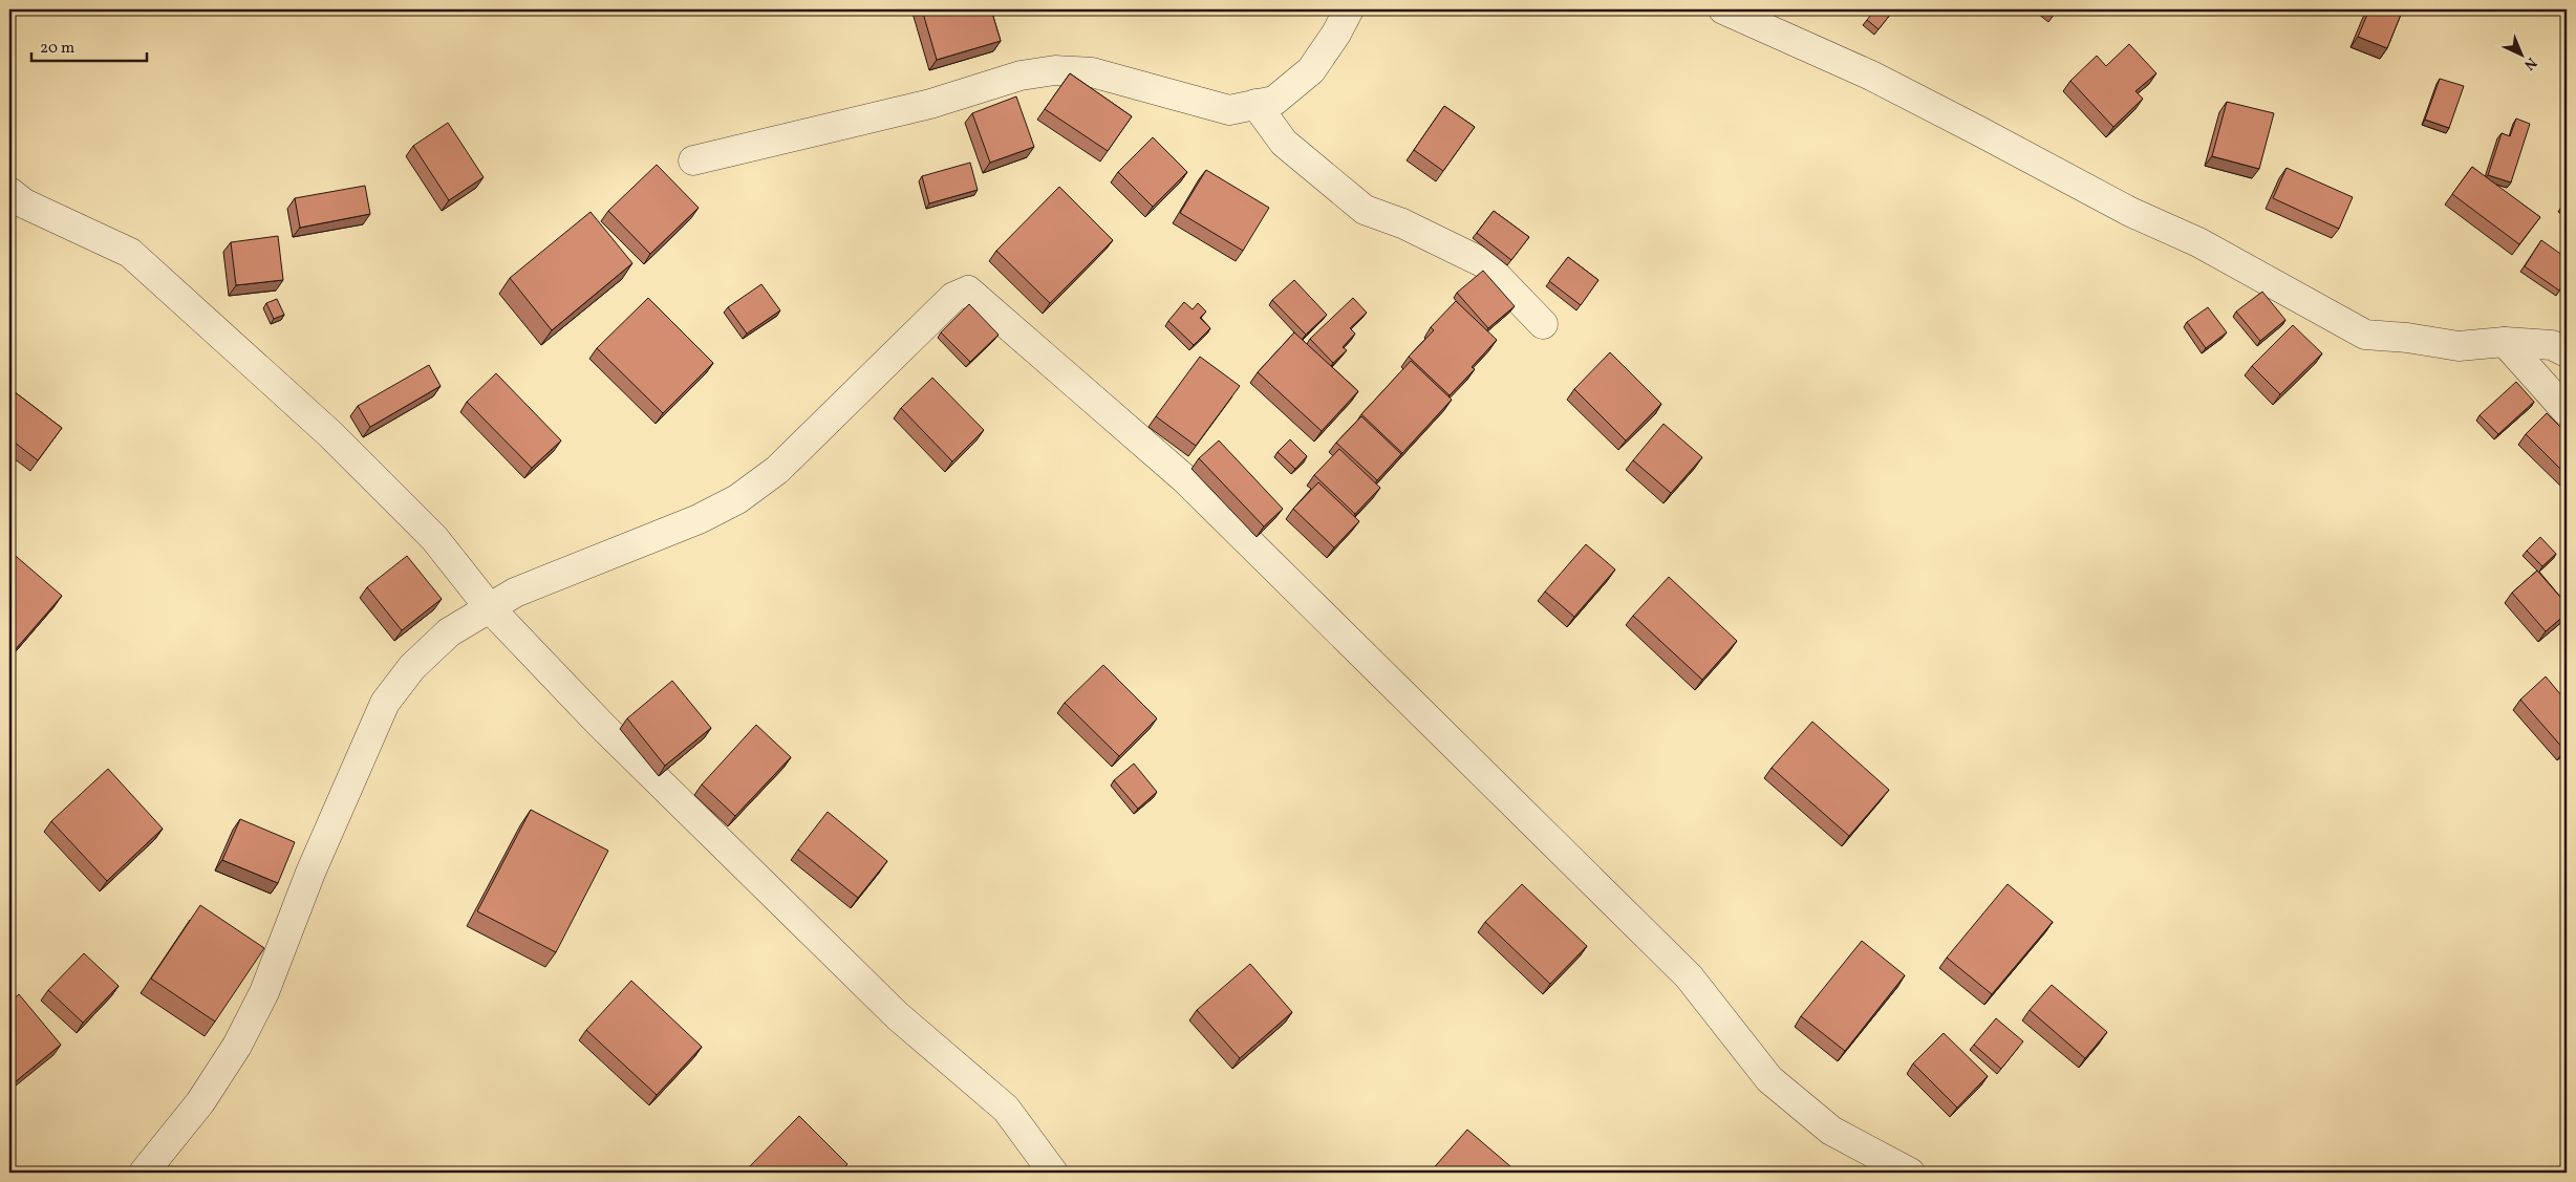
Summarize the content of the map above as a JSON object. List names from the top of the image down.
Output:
{
  "scale_bar": "20 m",
  "north": "bottom right"
}
